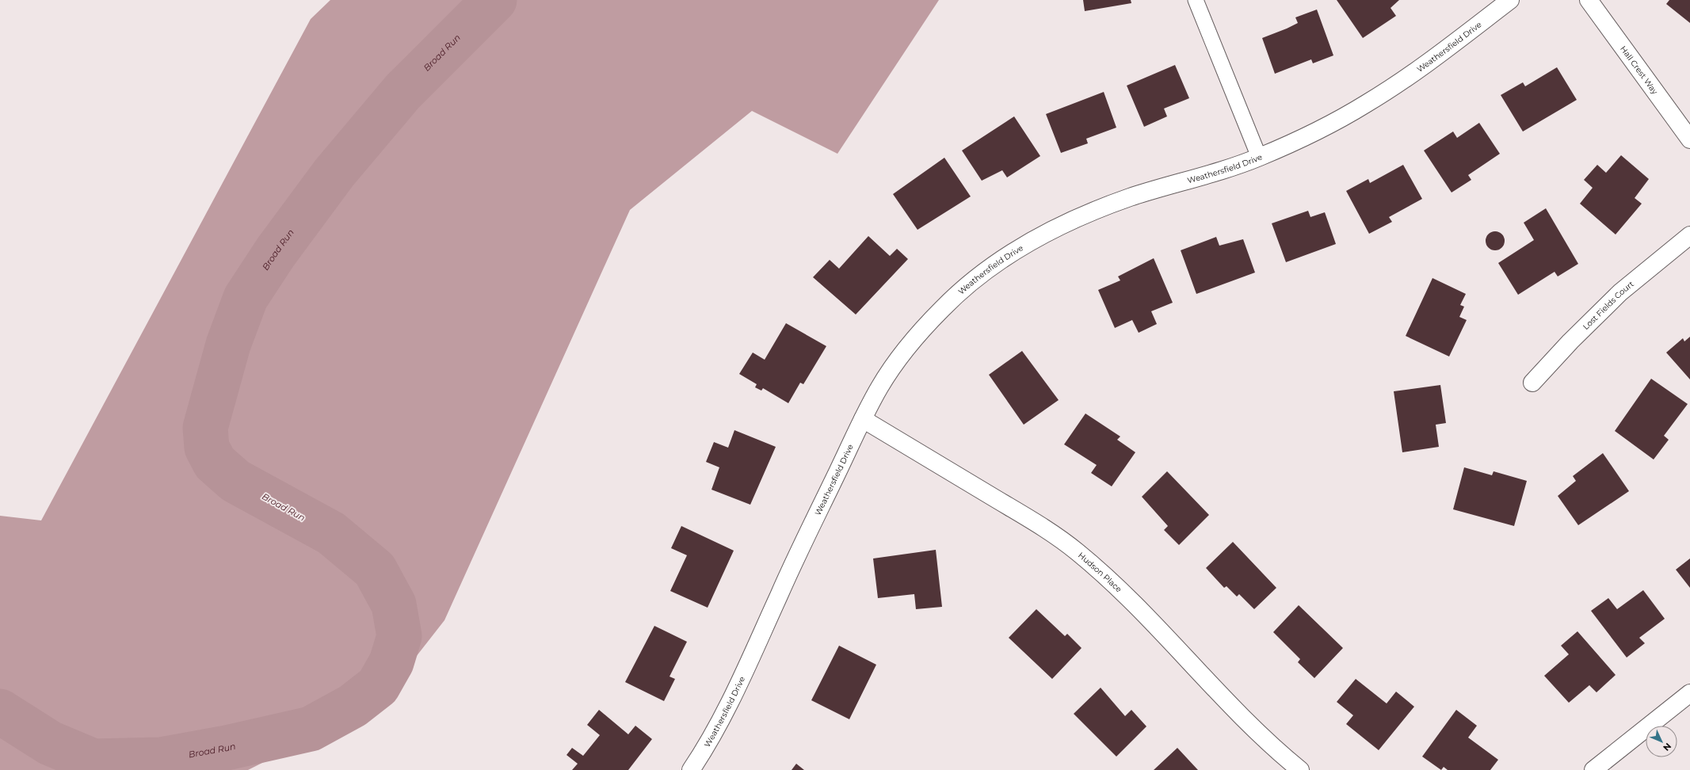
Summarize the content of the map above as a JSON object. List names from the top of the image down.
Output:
{
  "streets": {
    "street": [
      "Weathersfield Drive",
      "Hall Crest Way",
      "Lost Fields Court",
      "Hudson Place"
    ]
  },
  "crossings": [
    ["Weathersfield Drive", "Hudson Place"]
  ],
  "water": ["Broad Run"],
  "north": "bottom right"
}
